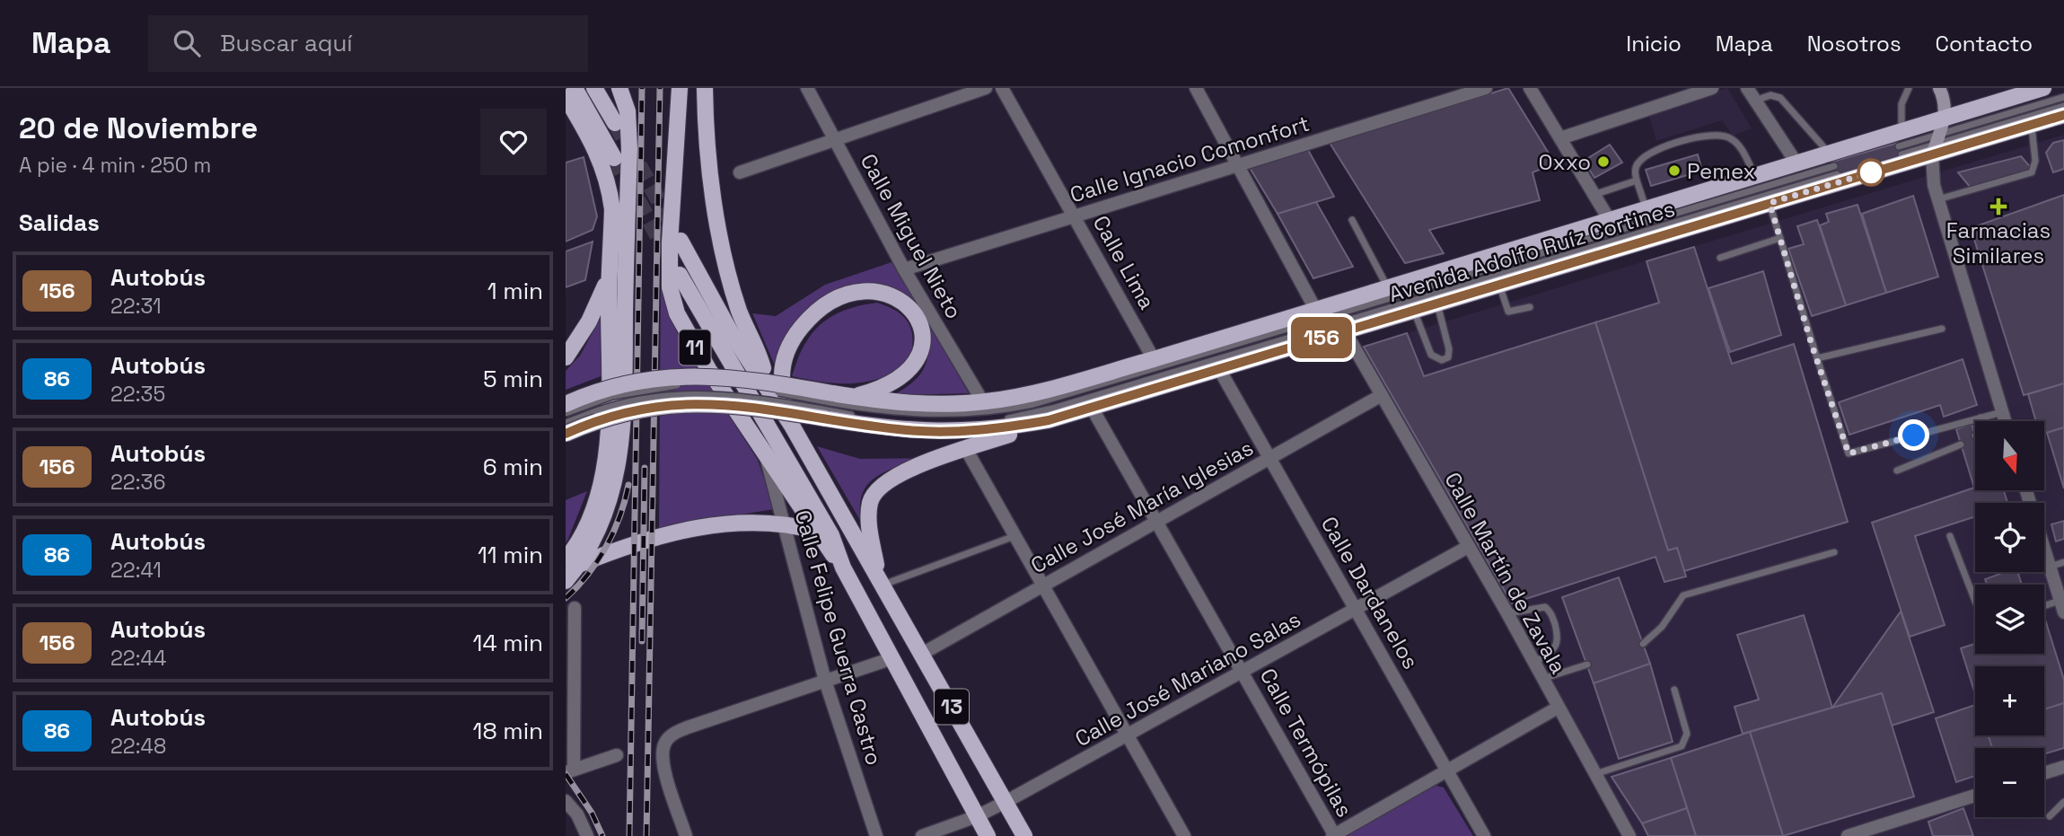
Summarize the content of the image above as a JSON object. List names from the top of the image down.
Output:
{
  "streets": {
    "main road": ["Avenida Adolfo Ruíz Cortines", "11", "13"],
    "street": [
      "Calle Ignacio Comonfort",
      "Calle Miguel Nieto",
      "Calle Lima",
      "Calle José María Iglesias",
      "Calle Martín de Zavala",
      "Calle Dardanelos",
      "Calle Felipe Guerra Castro",
      "Calle José Mariano Salas",
      "Calle Termópilas"
    ]
  },
  "crossings": [
    ["Calle Ignacio Comonfort", "Calle Miguel Nieto"],
    ["Calle Ignacio Comonfort", "Calle Lima"],
    ["Calle Miguel Nieto", "Avenida Adolfo Ruíz Cortines"],
    ["Avenida Adolfo Ruíz Cortines", "Calle Lima"],
    ["Avenida Adolfo Ruíz Cortines", "Calle Martín de Zavala"],
    ["Avenida Adolfo Ruíz Cortines", "Calle Dardanelos"],
    ["Avenida Adolfo Ruíz Cortines", "Calle Termópilas"],
    ["11", "Calle Felipe Guerra Castro"],
    ["11", "13"],
    ["Calle José María Iglesias", "Calle Martín de Zavala"],
    ["Calle José María Iglesias", "Calle Dardanelos"],
    ["Calle José María Iglesias", "13"],
    ["Calle José María Iglesias", "Calle Termópilas"],
    ["Calle Martín de Zavala", "Calle José Mariano Salas"],
    ["Calle Dardanelos", "Calle José Mariano Salas"],
    ["Calle José Mariano Salas", "13"],
    ["Calle José Mariano Salas", "Calle Termópilas"]
  ],
  "places": {
    "other": ["Oxxo", "Pemex"],
    "health": ["Farmacias Similares"]
  },
  "lines": ["bus line 156"],
  "north": "bottom",
  "page": {
    "header": "Mapa",
    "search": "Buscar aquí",
    "nav": [
      "Inicio",
      "Mapa",
      "Nosotros",
      "Contacto"
    ],
    "heading": [
      ["20 de Noviembre", "A pie · 4 min · 250 m"],
      "Salidas"
    ],
    "on_map": "156",
    "list": [
      {
        "mark": "156",
        "name": "Autobús",
        "note": "22:31",
        "value": "1 min"
      },
      {
        "mark": "86",
        "name": "Autobús",
        "note": "22:35",
        "value": "5 min"
      },
      {
        "mark": "156",
        "name": "Autobús",
        "note": "22:36",
        "value": "6 min"
      },
      {
        "mark": "86",
        "name": "Autobús",
        "note": "22:41",
        "value": "11 min"
      },
      {
        "mark": "156",
        "name": "Autobús",
        "note": "22:44",
        "value": "14 min"
      },
      {
        "mark": "86",
        "name": "Autobús",
        "note": "22:48",
        "value": "18 min"
      }
    ],
    "map_buttons": ["+", "−"]
  }
}
